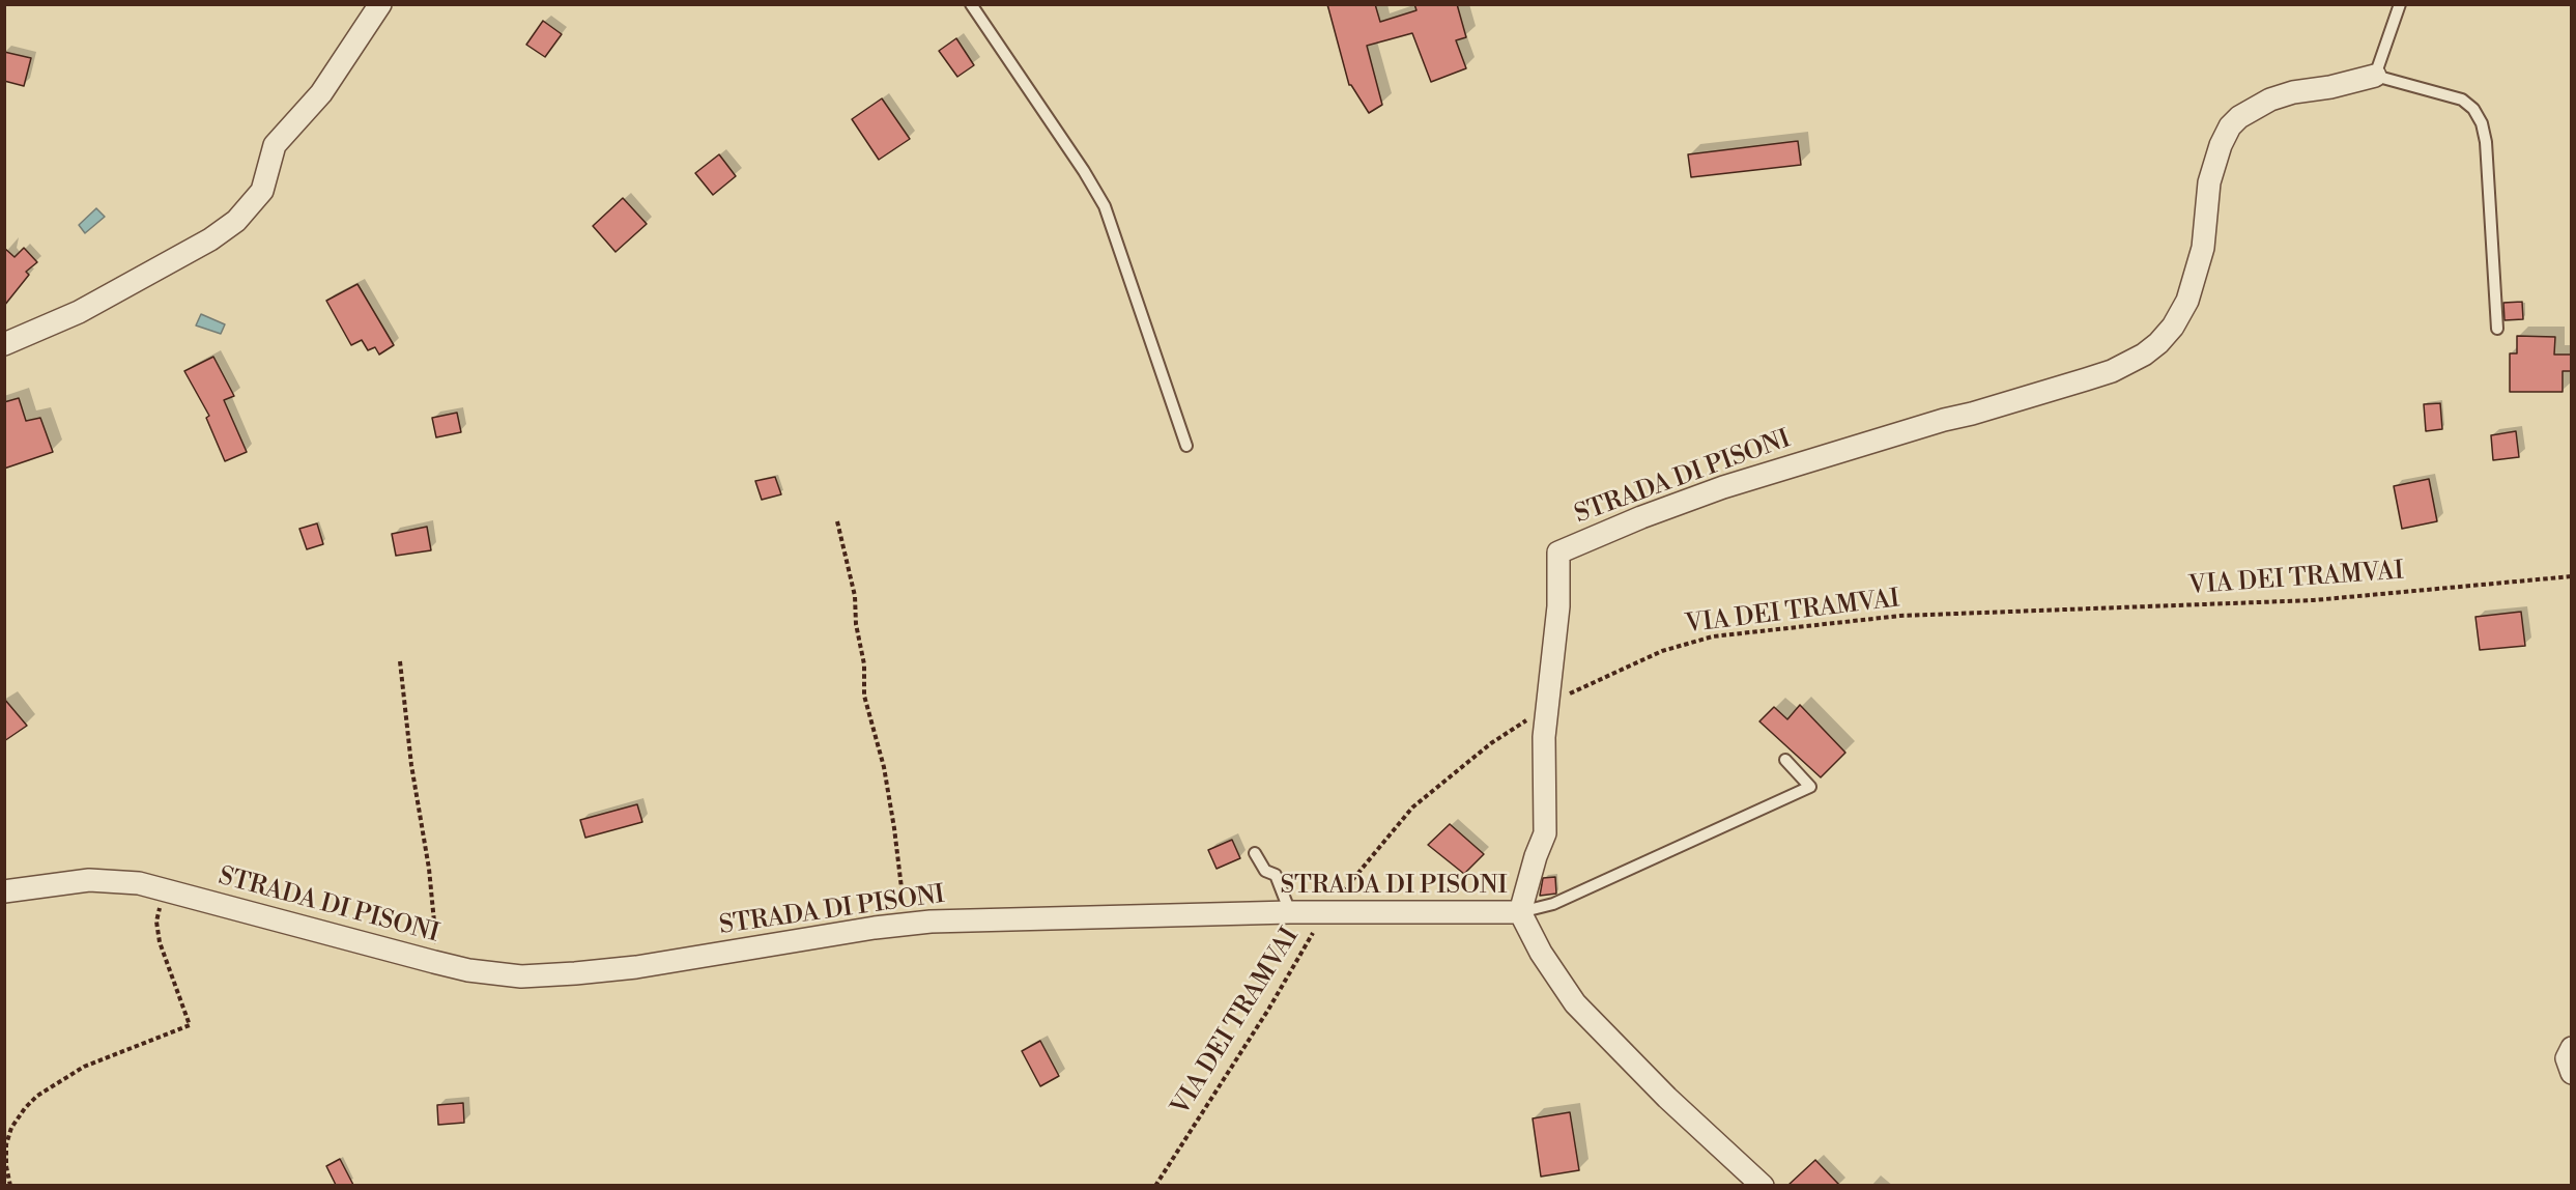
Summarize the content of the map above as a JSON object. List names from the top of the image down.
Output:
{
  "streets": {
    "street": ["STRADA DI PISONI"],
    "path": ["VIA DEI TRAMVAI"]
  },
  "crossings": [
    ["STRADA DI PISONI", "VIA DEI TRAMVAI"]
  ]
}
